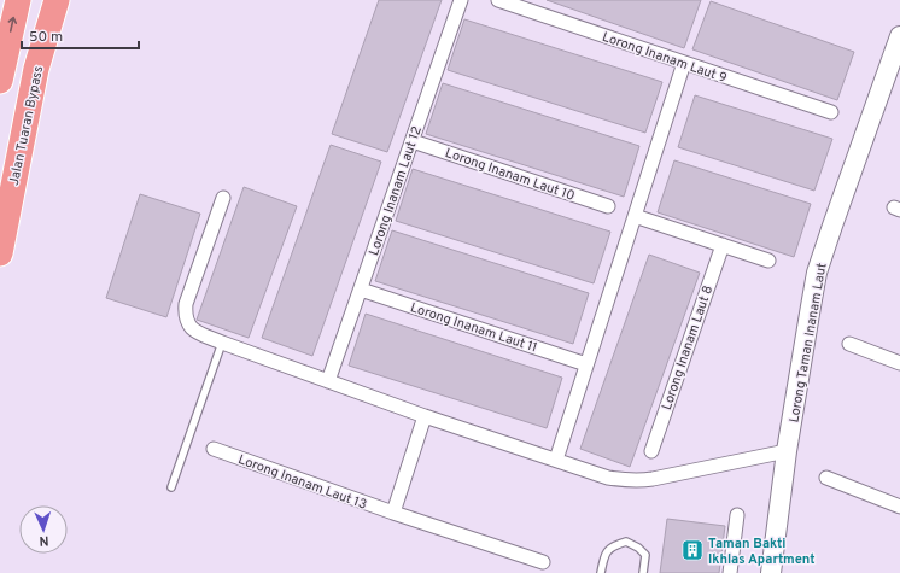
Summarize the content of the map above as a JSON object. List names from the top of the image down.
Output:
{
  "streets": {
    "highway": ["Jalan Tuaran Bypass"],
    "main road": ["Lorong Taman Inanam Laut"],
    "street": [
      "Lorong Inanam Laut 9",
      "Lorong Inanam Laut 10",
      "Lorong Inanam Laut 12",
      "Lorong Inanam Laut 11",
      "Lorong Inanam Laut 8",
      "Lorong Inanam Laut 13"
    ]
  },
  "crossings": [
    ["Lorong Inanam Laut 10", "Lorong Inanam Laut 12"],
    ["Lorong Inanam Laut 12", "Lorong Inanam Laut 11"]
  ],
  "places": {
    "building": ["Taman Bakti Ikhlas Apartment"]
  },
  "scale_bar": "50 m",
  "north": "bottom"
}
